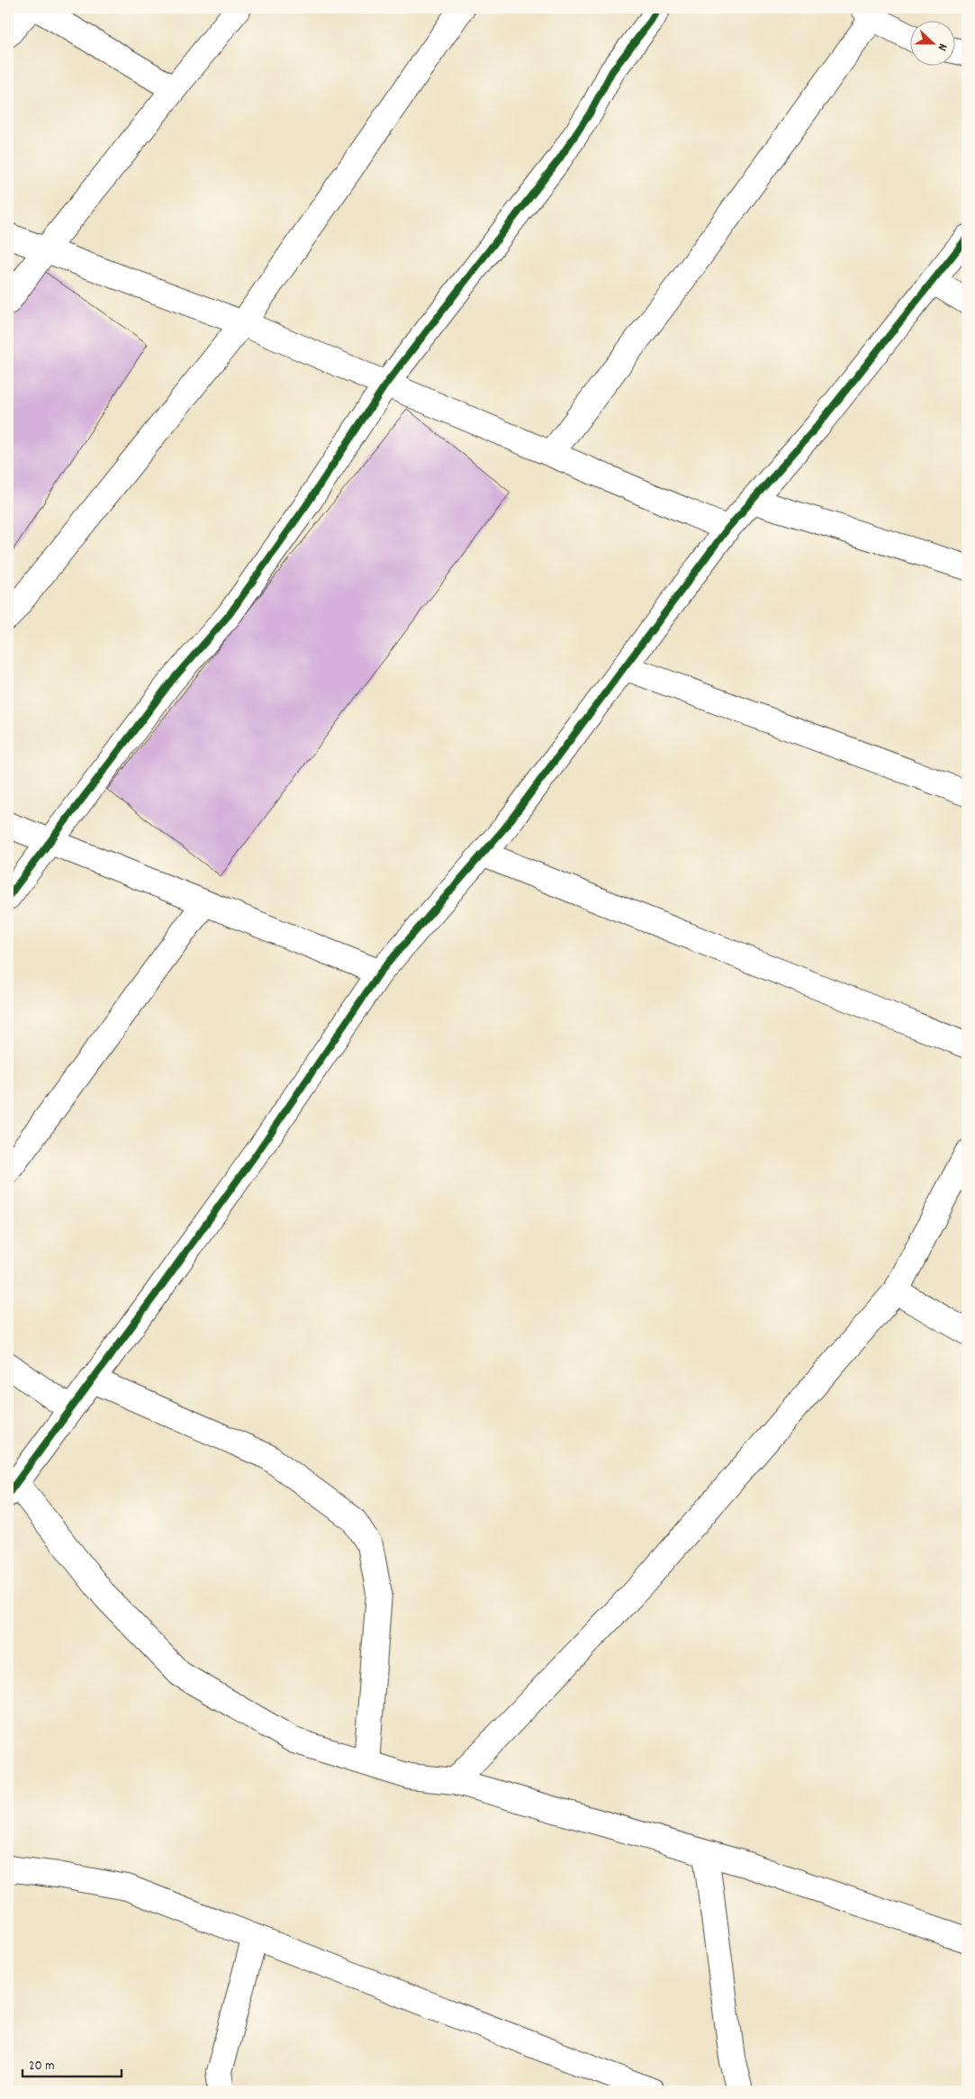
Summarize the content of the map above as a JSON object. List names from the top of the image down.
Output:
{
  "scale_bar": "20 m",
  "north": "right"
}
